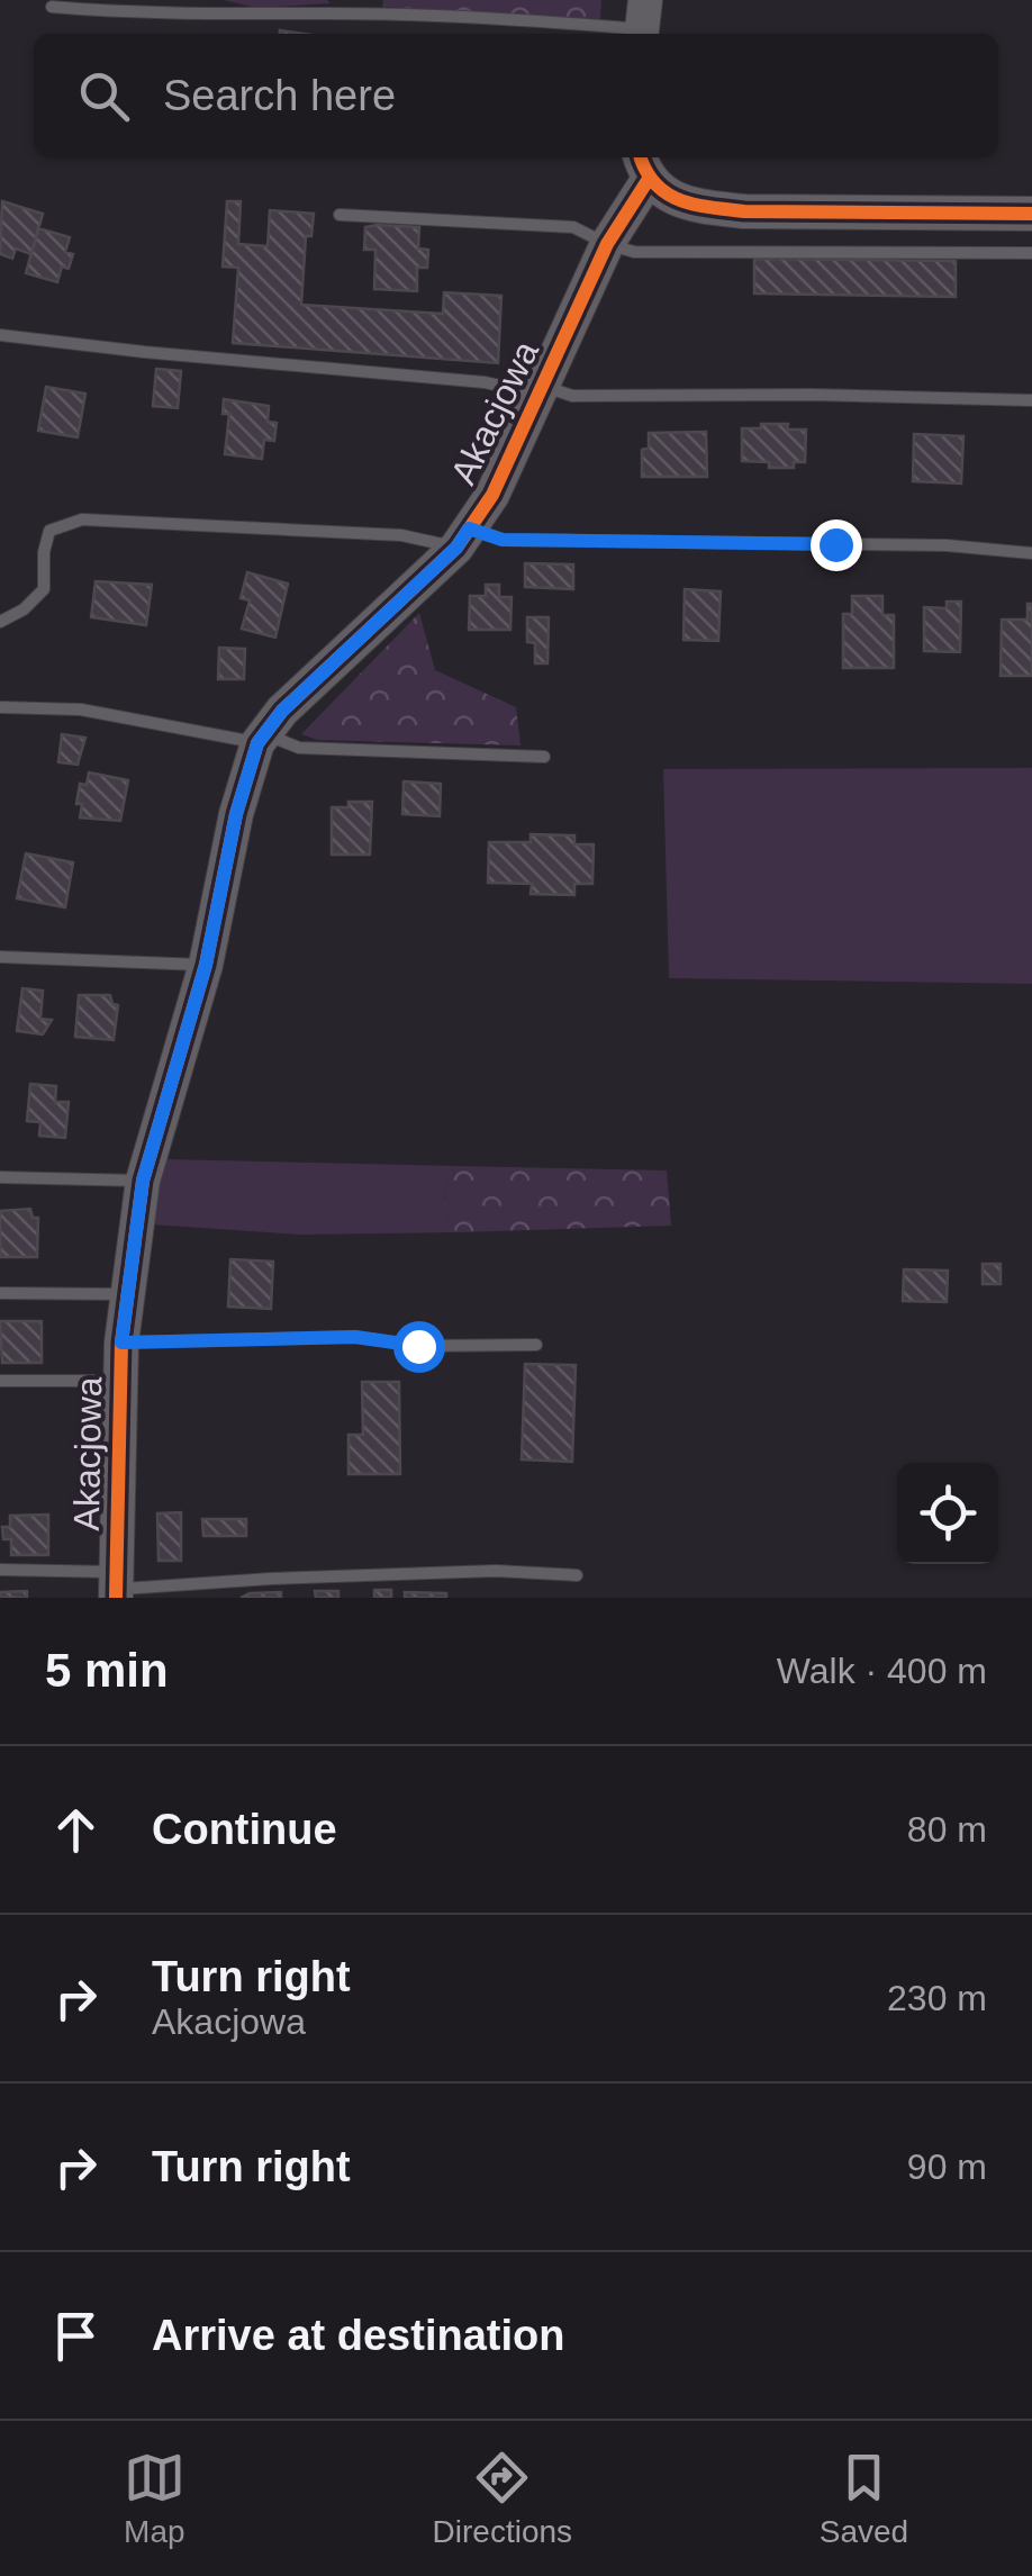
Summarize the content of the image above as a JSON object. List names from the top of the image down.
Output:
{
  "streets": {
    "street": ["Akacjowa"]
  },
  "page": {
    "search": "Search here",
    "heading": ["5 min", "Walk · 400 m"],
    "list": [
      ["Continue", "80 m"],
      ["Turn right", "Akacjowa", "230 m"],
      ["Turn right", "90 m"],
      "Arrive at destination"
    ],
    "nav": ["Map", "Directions", "Saved"]
  }
}
